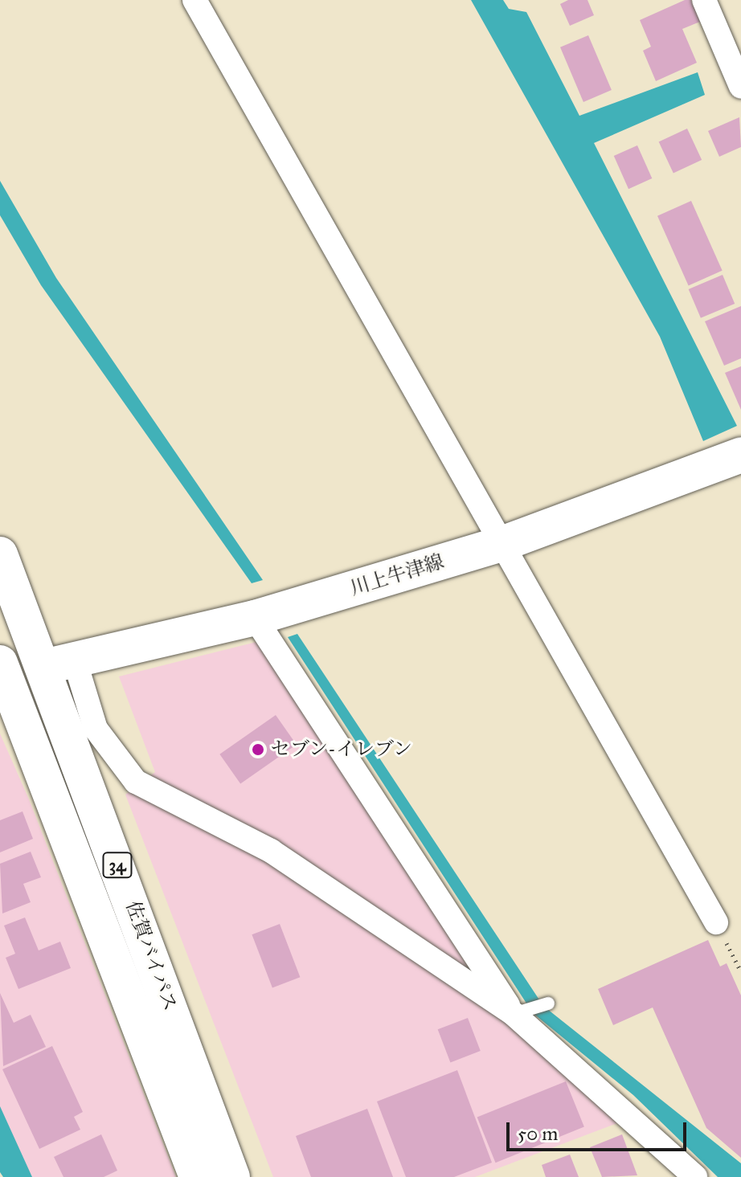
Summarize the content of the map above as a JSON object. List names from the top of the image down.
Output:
{
  "streets": {
    "main road": ["川上牛津線", "34", "佐賀バイパス"]
  },
  "crossings": [
    ["川上牛津線", "佐賀バイパス"]
  ],
  "places": ["セブン-イレブン"],
  "scale_bar": "50 m"
}
